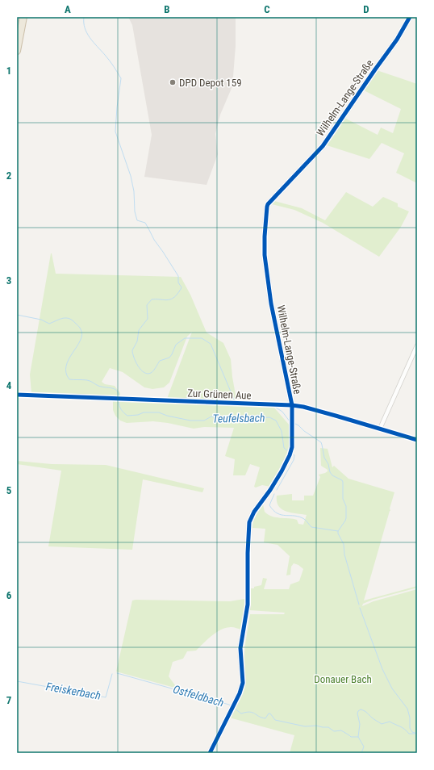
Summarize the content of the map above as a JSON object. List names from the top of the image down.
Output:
{
  "streets": {
    "street": ["Wilhelm-Lange-Straße", "Zur Grünen Aue"]
  },
  "crossings": [
    ["Wilhelm-Lange-Straße", "Zur Grünen Aue"]
  ],
  "water": ["Teufelsbach", "Freiskerbach", "Ostfeldbach"],
  "parks": ["Donauer Bach"],
  "places": ["DPD Depot 159"],
  "grid": {
    "columns": [
      "A",
      "B",
      "C",
      "D"
    ],
    "rows": [
      "1",
      "2",
      "3",
      "4",
      "5",
      "6",
      "7"
    ]
  }
}
